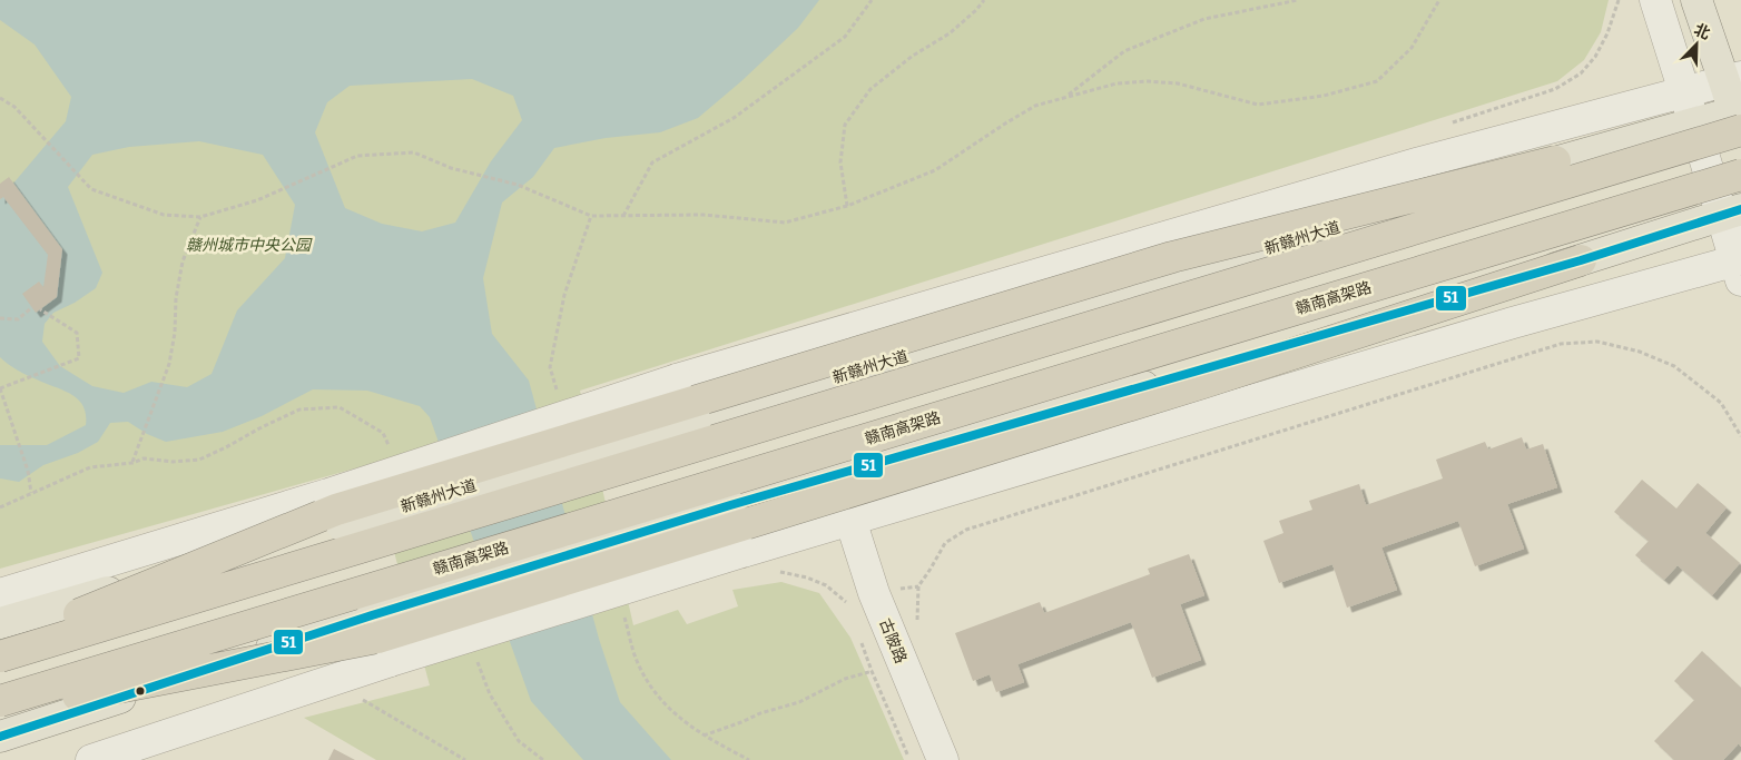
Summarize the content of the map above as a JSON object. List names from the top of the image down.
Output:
{
  "streets": {
    "highway": ["赣南高架路"],
    "main road": ["新赣州大道"],
    "street": ["古陂路"]
  },
  "parks": ["赣州城市中央公园"],
  "lines": ["transit line 51"],
  "north": "top right"
}
